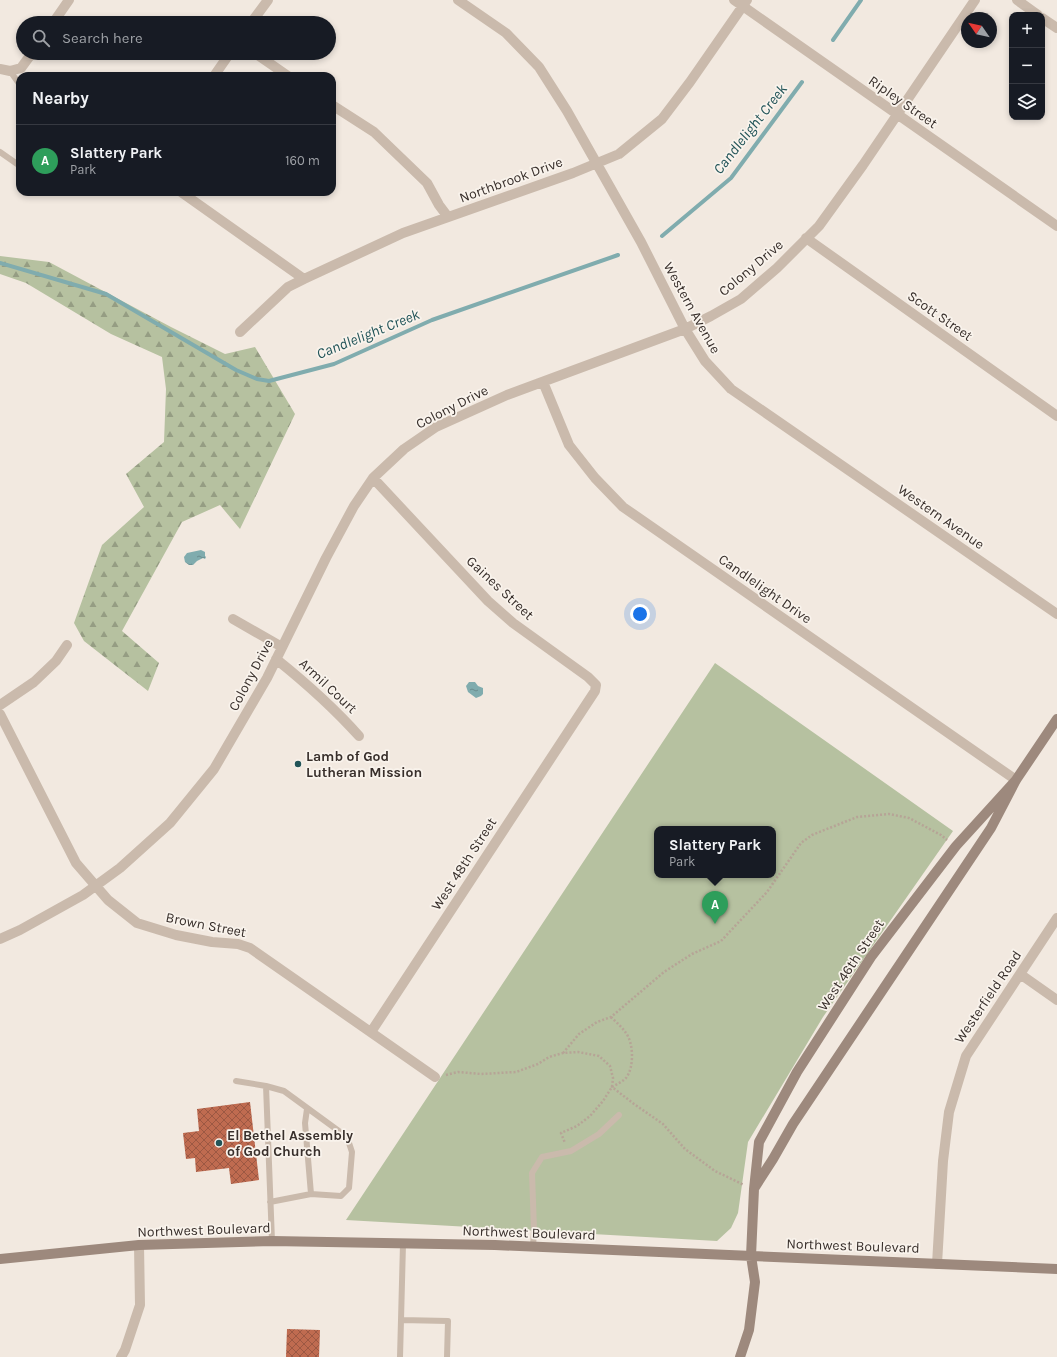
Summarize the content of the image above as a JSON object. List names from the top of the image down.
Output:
{
  "streets": {
    "street": [
      "Ripley Street",
      "Northbrook Drive",
      "Colony Drive",
      "Western Avenue",
      "Scott Street",
      "Gaines Street",
      "Candlelight Drive",
      "Armil Court",
      "West 48th Street",
      "Brown Street",
      "West 46th Street",
      "Westerfield Road",
      "Northwest Boulevard"
    ]
  },
  "crossings": [
    ["Ripley Street", "Northbrook Drive"],
    ["Ripley Street", "Colony Drive"],
    ["Northbrook Drive", "Western Avenue"],
    ["Colony Drive", "Western Avenue"],
    ["Colony Drive", "Scott Street"],
    ["Colony Drive", "Gaines Street"],
    ["Colony Drive", "Candlelight Drive"],
    ["Colony Drive", "Armil Court"],
    ["Colony Drive", "Brown Street"],
    ["Gaines Street", "West 48th Street"],
    ["Candlelight Drive", "West 46th Street"],
    ["West 48th Street", "Brown Street"],
    ["West 46th Street", "Northwest Boulevard"],
    ["Westerfield Road", "Northwest Boulevard"]
  ],
  "water": ["Candlelight Creek"],
  "places": ["Lamb of God Lutheran Mission", "El Bethel Assembly of God Church"],
  "north": "top left",
  "page": {
    "map_buttons": ["+", "−"],
    "search": "Search here",
    "heading": "Nearby",
    "list": [
      {
        "mark": "A",
        "name": "Slattery Park",
        "note": "Park",
        "value": "160 m"
      }
    ],
    "popup": ["Slattery Park", "Park"],
    "pins": "A"
  }
}
